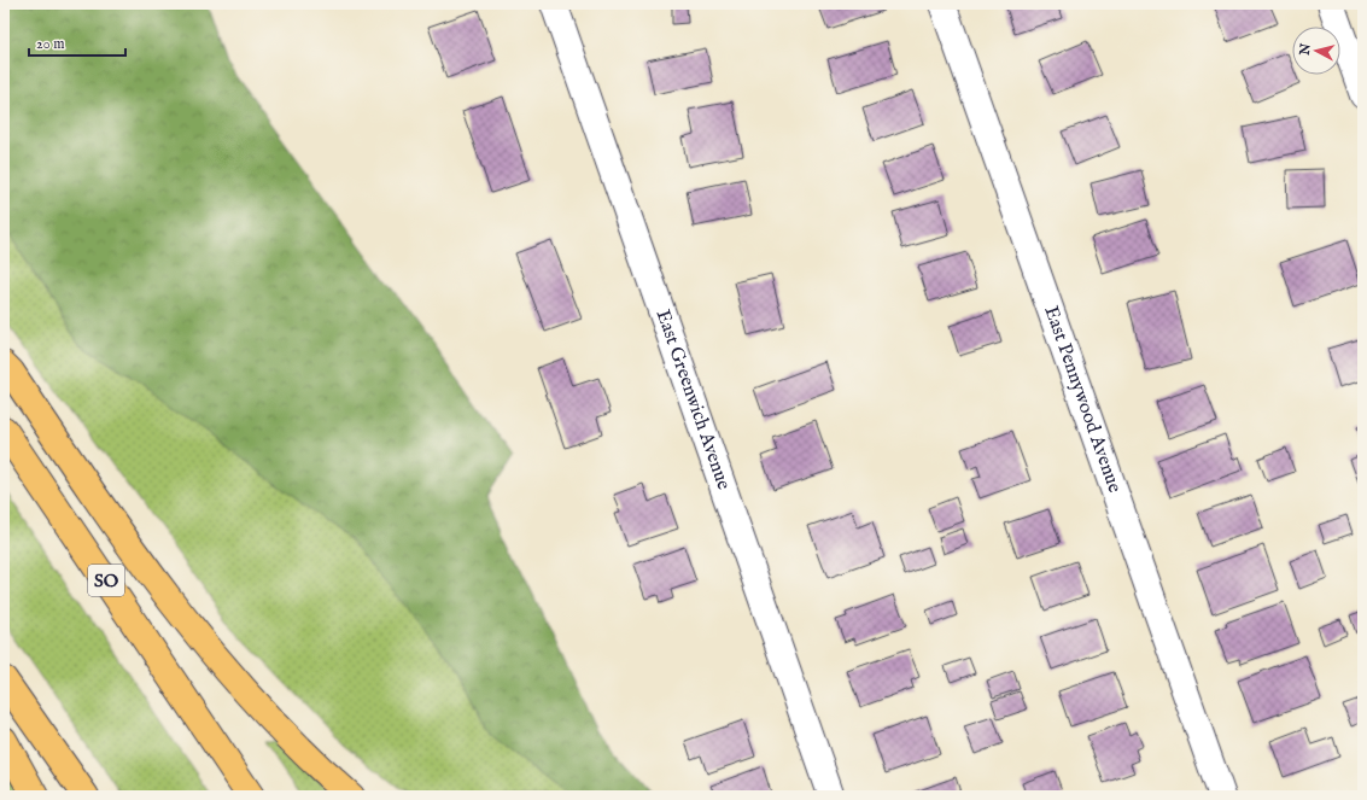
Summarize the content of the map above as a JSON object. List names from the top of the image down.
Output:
{
  "streets": {
    "highway": ["SO"],
    "street": ["East Greenwich Avenue", "East Pennywood Avenue"]
  },
  "scale_bar": "20 m",
  "north": "left"
}
